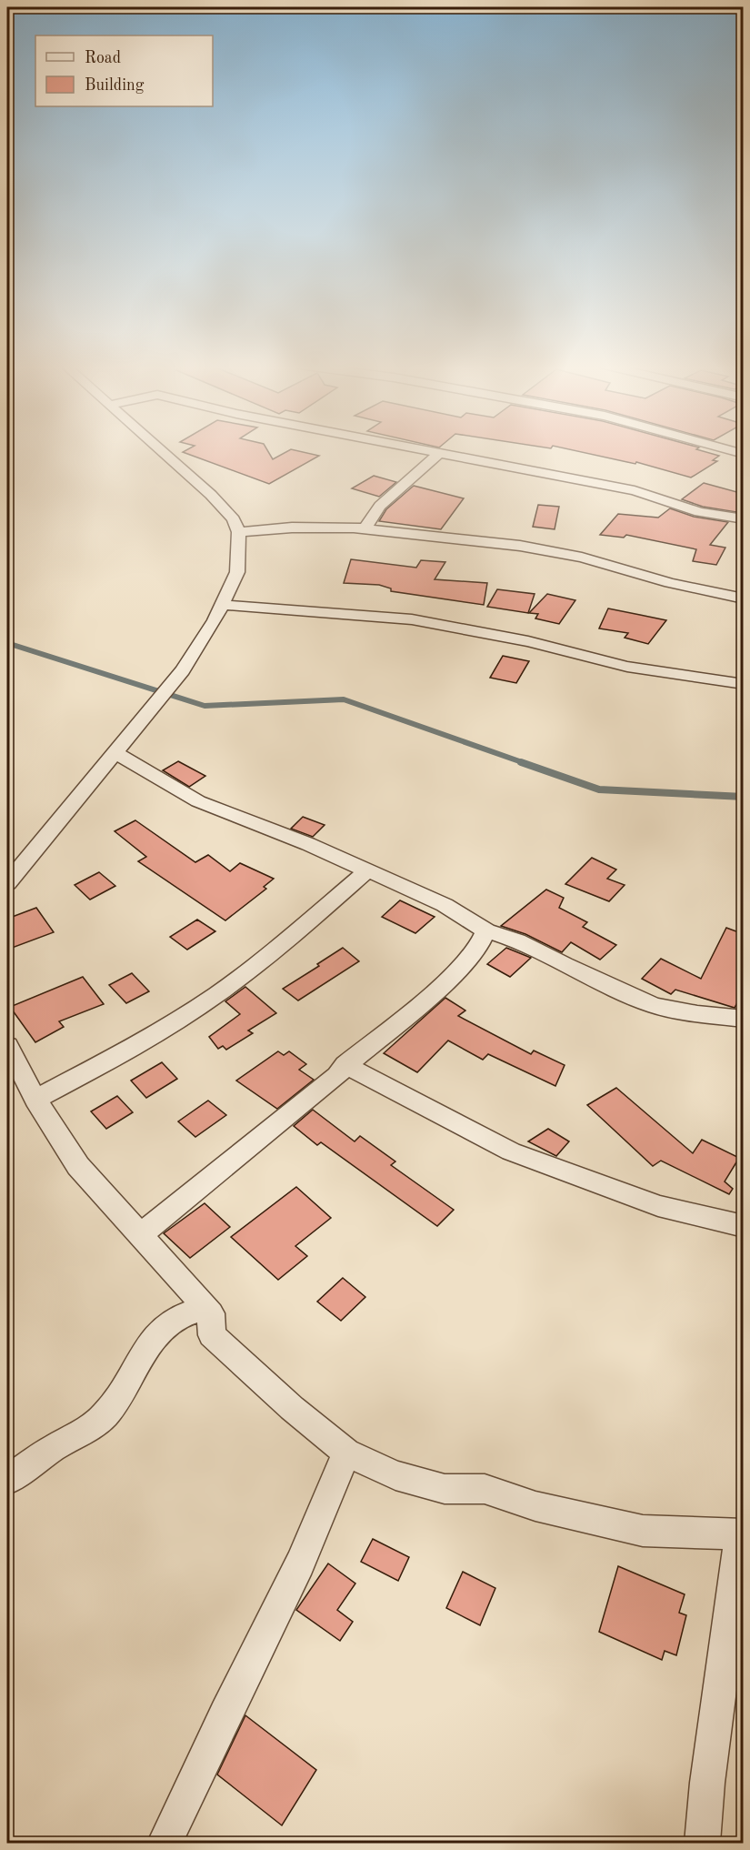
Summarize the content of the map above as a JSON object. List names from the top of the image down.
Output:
{
  "legend": ["Road", "Building"]
}
